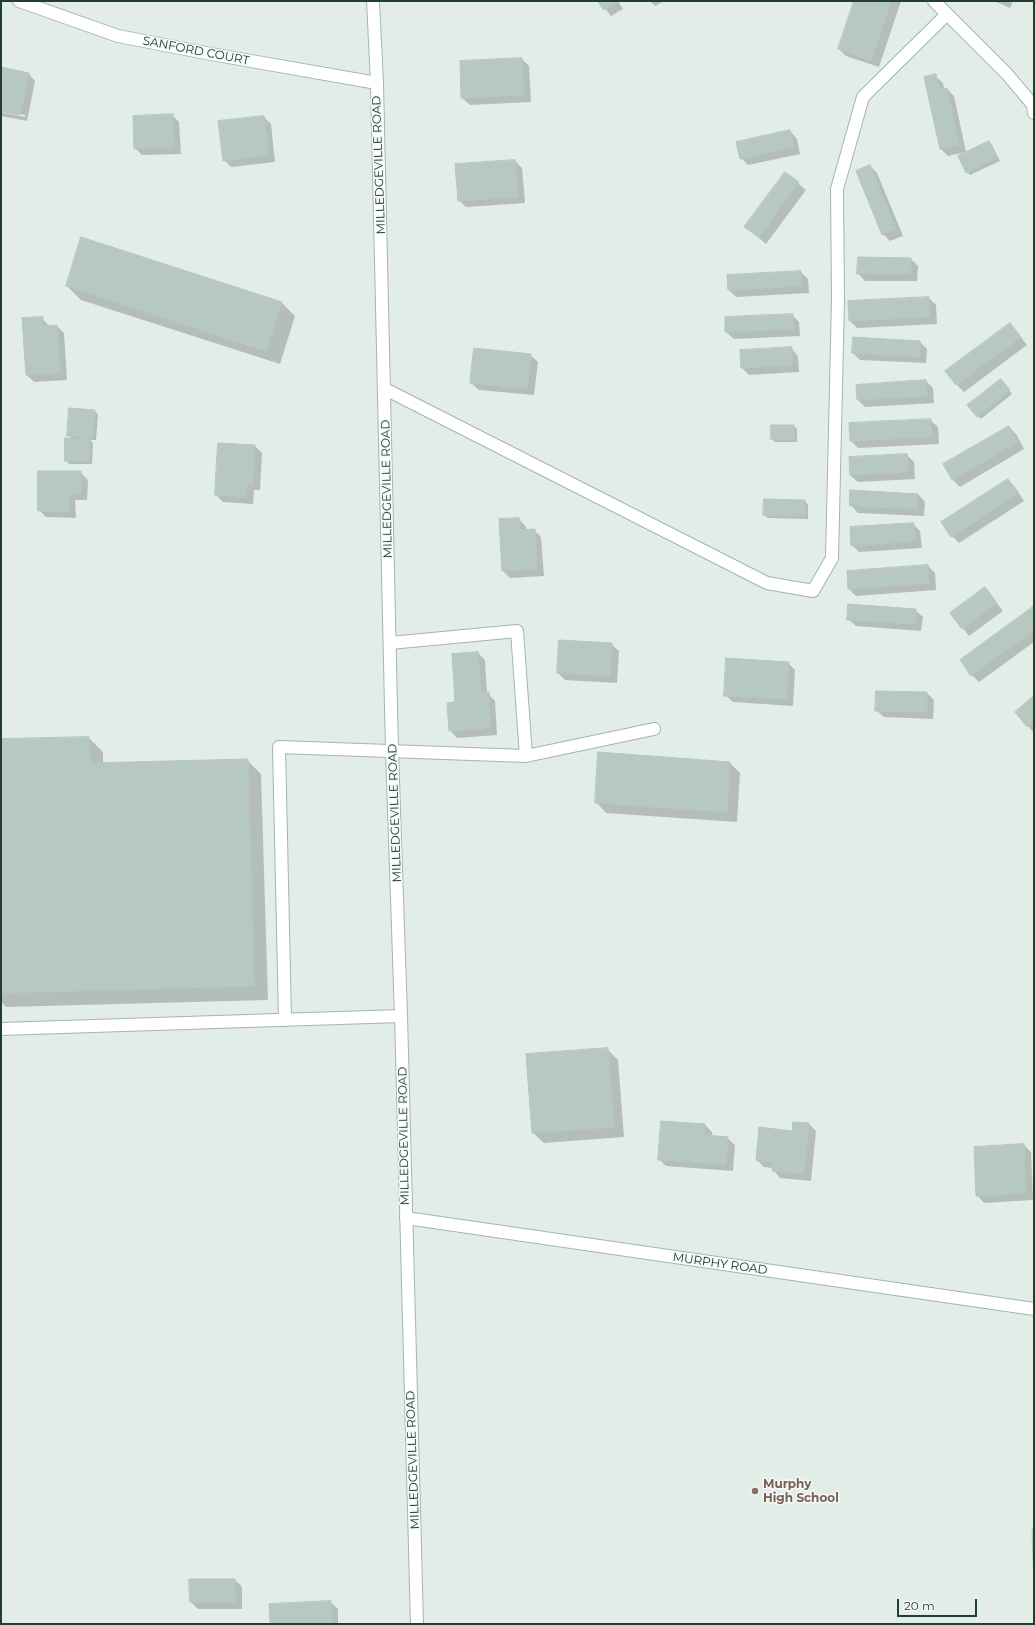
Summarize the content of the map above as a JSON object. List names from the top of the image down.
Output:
{
  "streets": {
    "street": ["SANFORD COURT", "MILLEDGEVILLE ROAD", "MURPHY ROAD"]
  },
  "crossings": [
    ["SANFORD COURT", "MILLEDGEVILLE ROAD"],
    ["MILLEDGEVILLE ROAD", "MURPHY ROAD"]
  ],
  "places": ["Murphy High School"],
  "scale_bar": "20 m"
}
